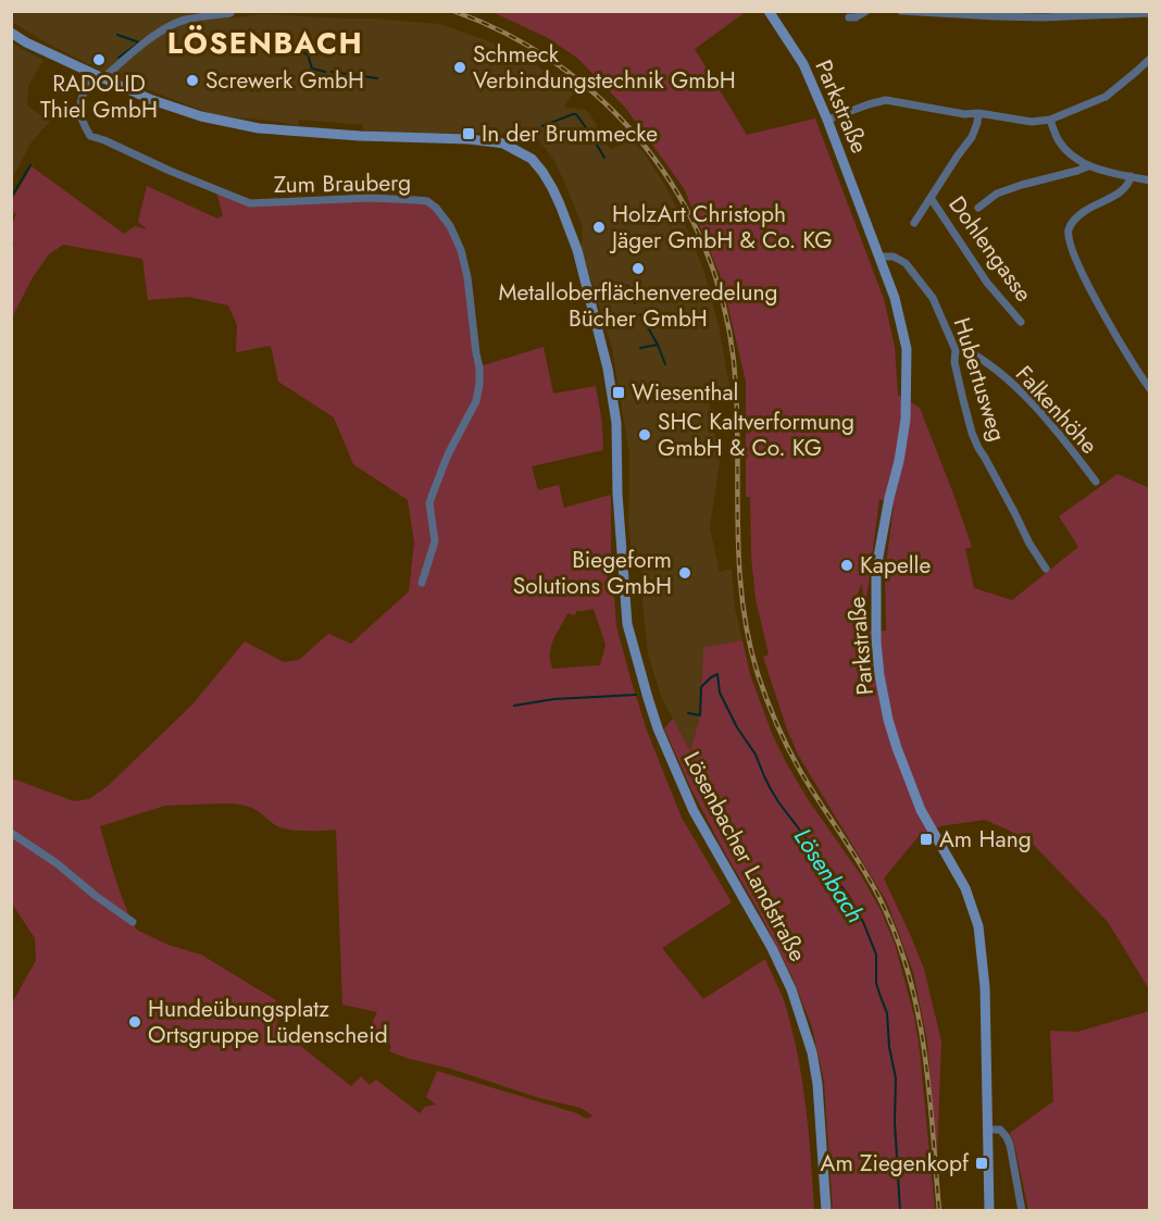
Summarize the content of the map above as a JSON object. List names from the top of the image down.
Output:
{
  "streets": {
    "main road": ["Parkstraße", "Lösenbacher Landstraße"],
    "street": [
      "Zum Brauberg",
      "Dohlengasse",
      "Hubertusweg",
      "Falkenhöhe"
    ]
  },
  "crossings": [
    ["Parkstraße", "Hubertusweg"],
    ["Zum Brauberg", "Lösenbacher Landstraße"],
    ["Hubertusweg", "Falkenhöhe"]
  ],
  "districts": ["LÖSENBACH"],
  "water": ["Lösenbach"],
  "places": {
    "other": [
      "RADOLID Thiel GmbH",
      "Schmeck Verbindungstechnik GmbH",
      "Screwerk GmbH",
      "HolzArt Christoph Jäger GmbH & Co. KG",
      "Metalloberflächenveredelung Bücher GmbH",
      "SHC Kaltverformung GmbH & Co. KG",
      "Kapelle",
      "Biegeform Solutions GmbH",
      "Hundeübungsplatz Ortsgruppe Lüdenscheid"
    ],
    "transit": [
      "In der Brummecke",
      "Wiesenthal",
      "Am Hang",
      "Am Ziegenkopf"
    ]
  }
}
